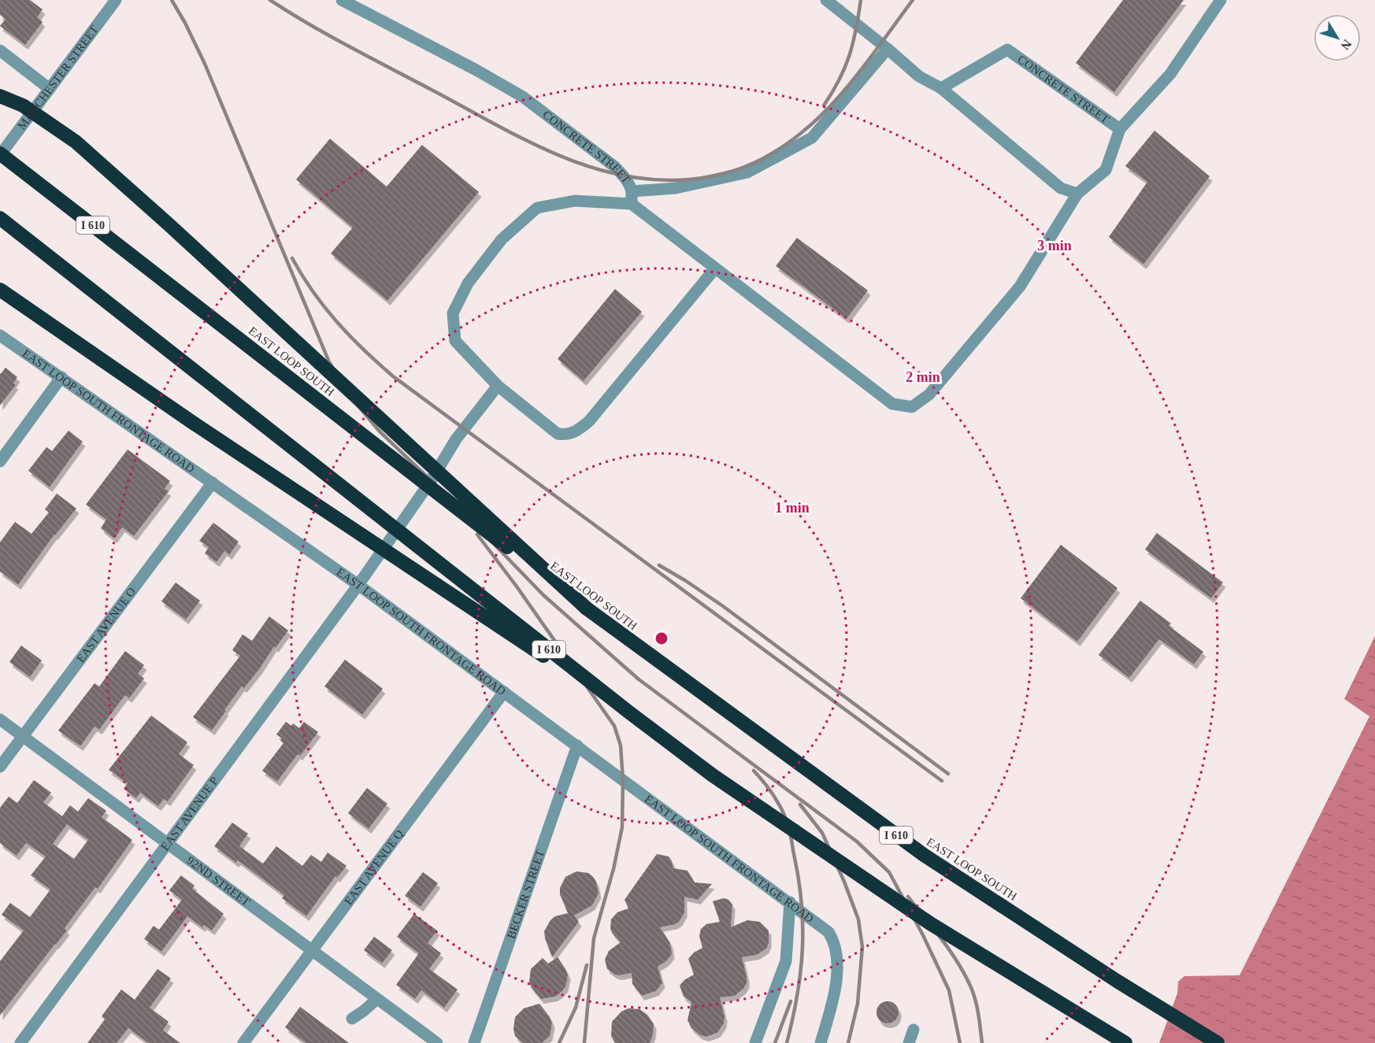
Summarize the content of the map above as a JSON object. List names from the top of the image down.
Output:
{
  "streets": {
    "highway": ["I 610", "EAST LOOP SOUTH"],
    "street": [
      "MANCHESTER STREET",
      "CONCRETE STREET",
      "EAST LOOP SOUTH FRONTAGE ROAD",
      "EAST AVENUE O",
      "EAST AVENUE P",
      "EAST AVENUE Q",
      "92ND STREET",
      "BECKER STREET"
    ]
  },
  "crossings": [
    ["MANCHESTER STREET", "EAST LOOP SOUTH"],
    ["EAST LOOP SOUTH FRONTAGE ROAD", "EAST AVENUE O"],
    ["EAST LOOP SOUTH FRONTAGE ROAD", "EAST AVENUE P"],
    ["EAST LOOP SOUTH FRONTAGE ROAD", "EAST AVENUE Q"],
    ["EAST LOOP SOUTH FRONTAGE ROAD", "BECKER STREET"],
    ["EAST AVENUE O", "92ND STREET"],
    ["EAST AVENUE P", "92ND STREET"],
    ["EAST AVENUE Q", "92ND STREET"]
  ],
  "north": "bottom right",
  "rings": ["3 min", "2 min", "1 min"]
}
